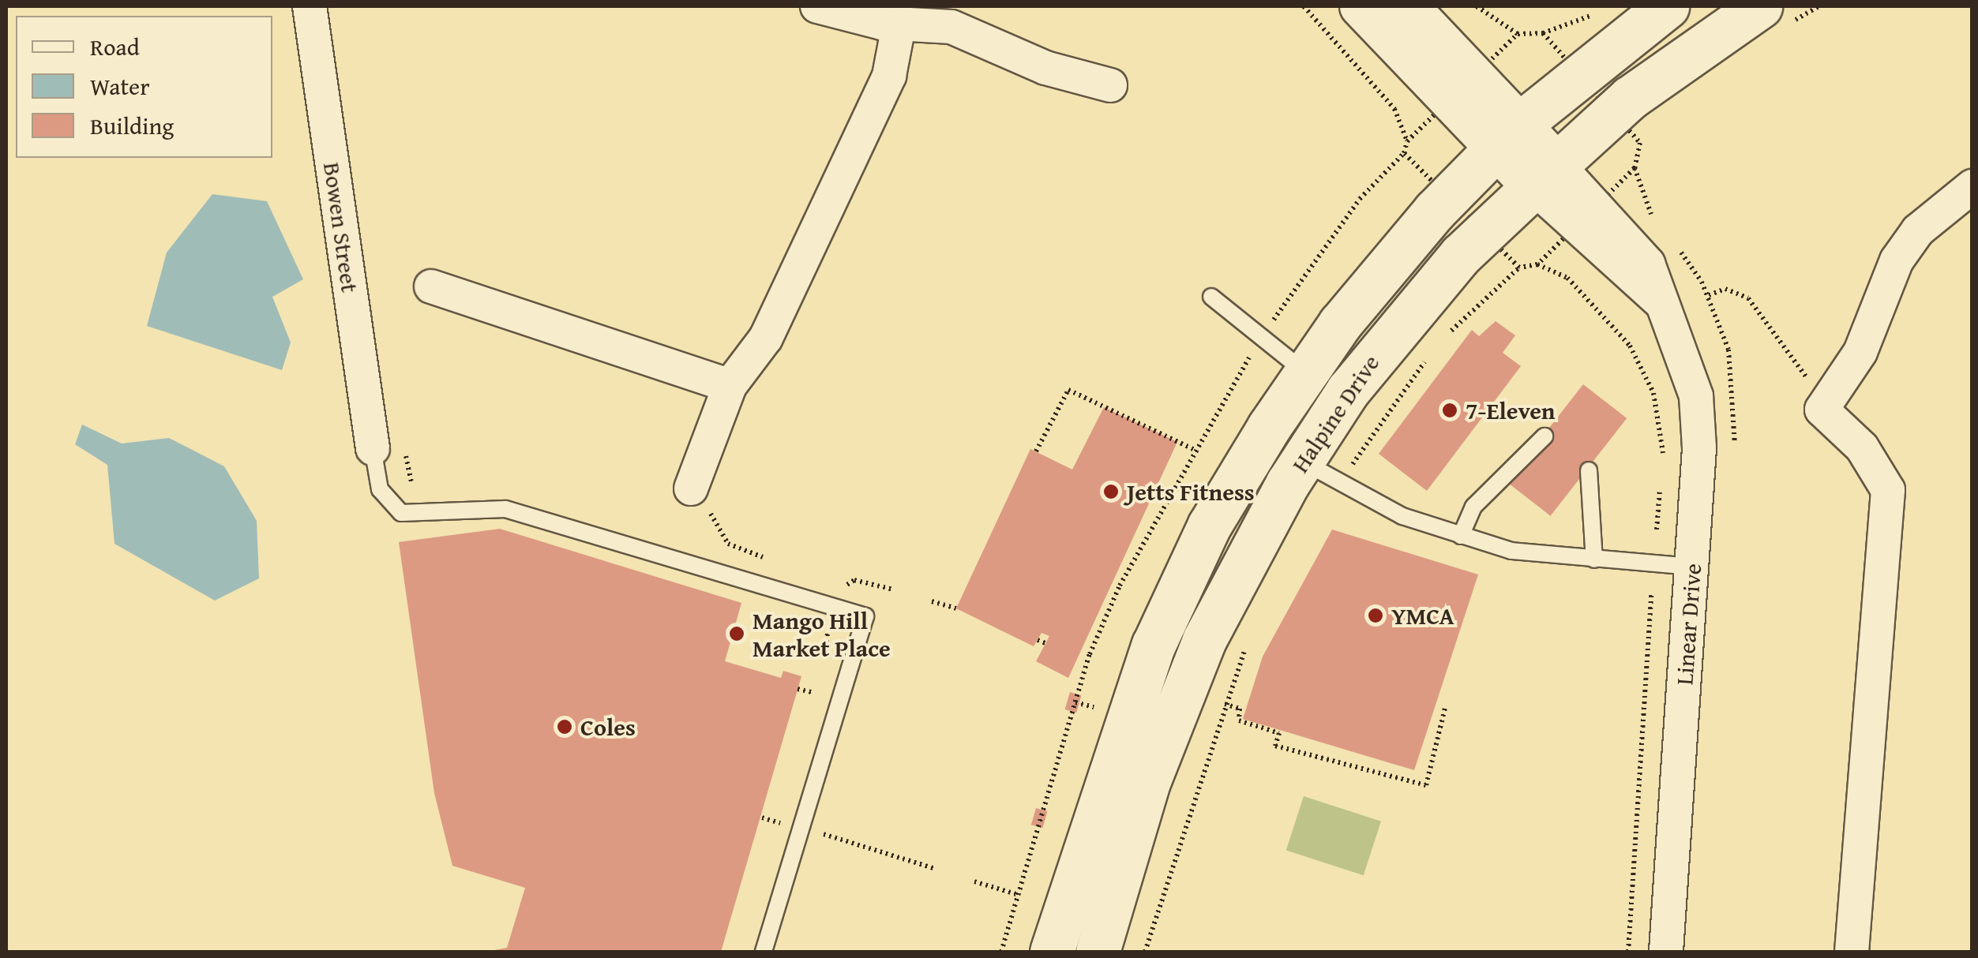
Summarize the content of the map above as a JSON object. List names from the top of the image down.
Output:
{
  "streets": {
    "main road": ["Halpine Drive"],
    "street": ["Bowen Street", "Linear Drive"]
  },
  "crossings": [
    ["Halpine Drive", "Linear Drive"]
  ],
  "places": [
    "7-Eleven",
    "Jetts Fitness",
    "YMCA",
    "Mango Hill Market Place",
    "Coles"
  ],
  "legend": ["Road", "Water", "Building"]
}
